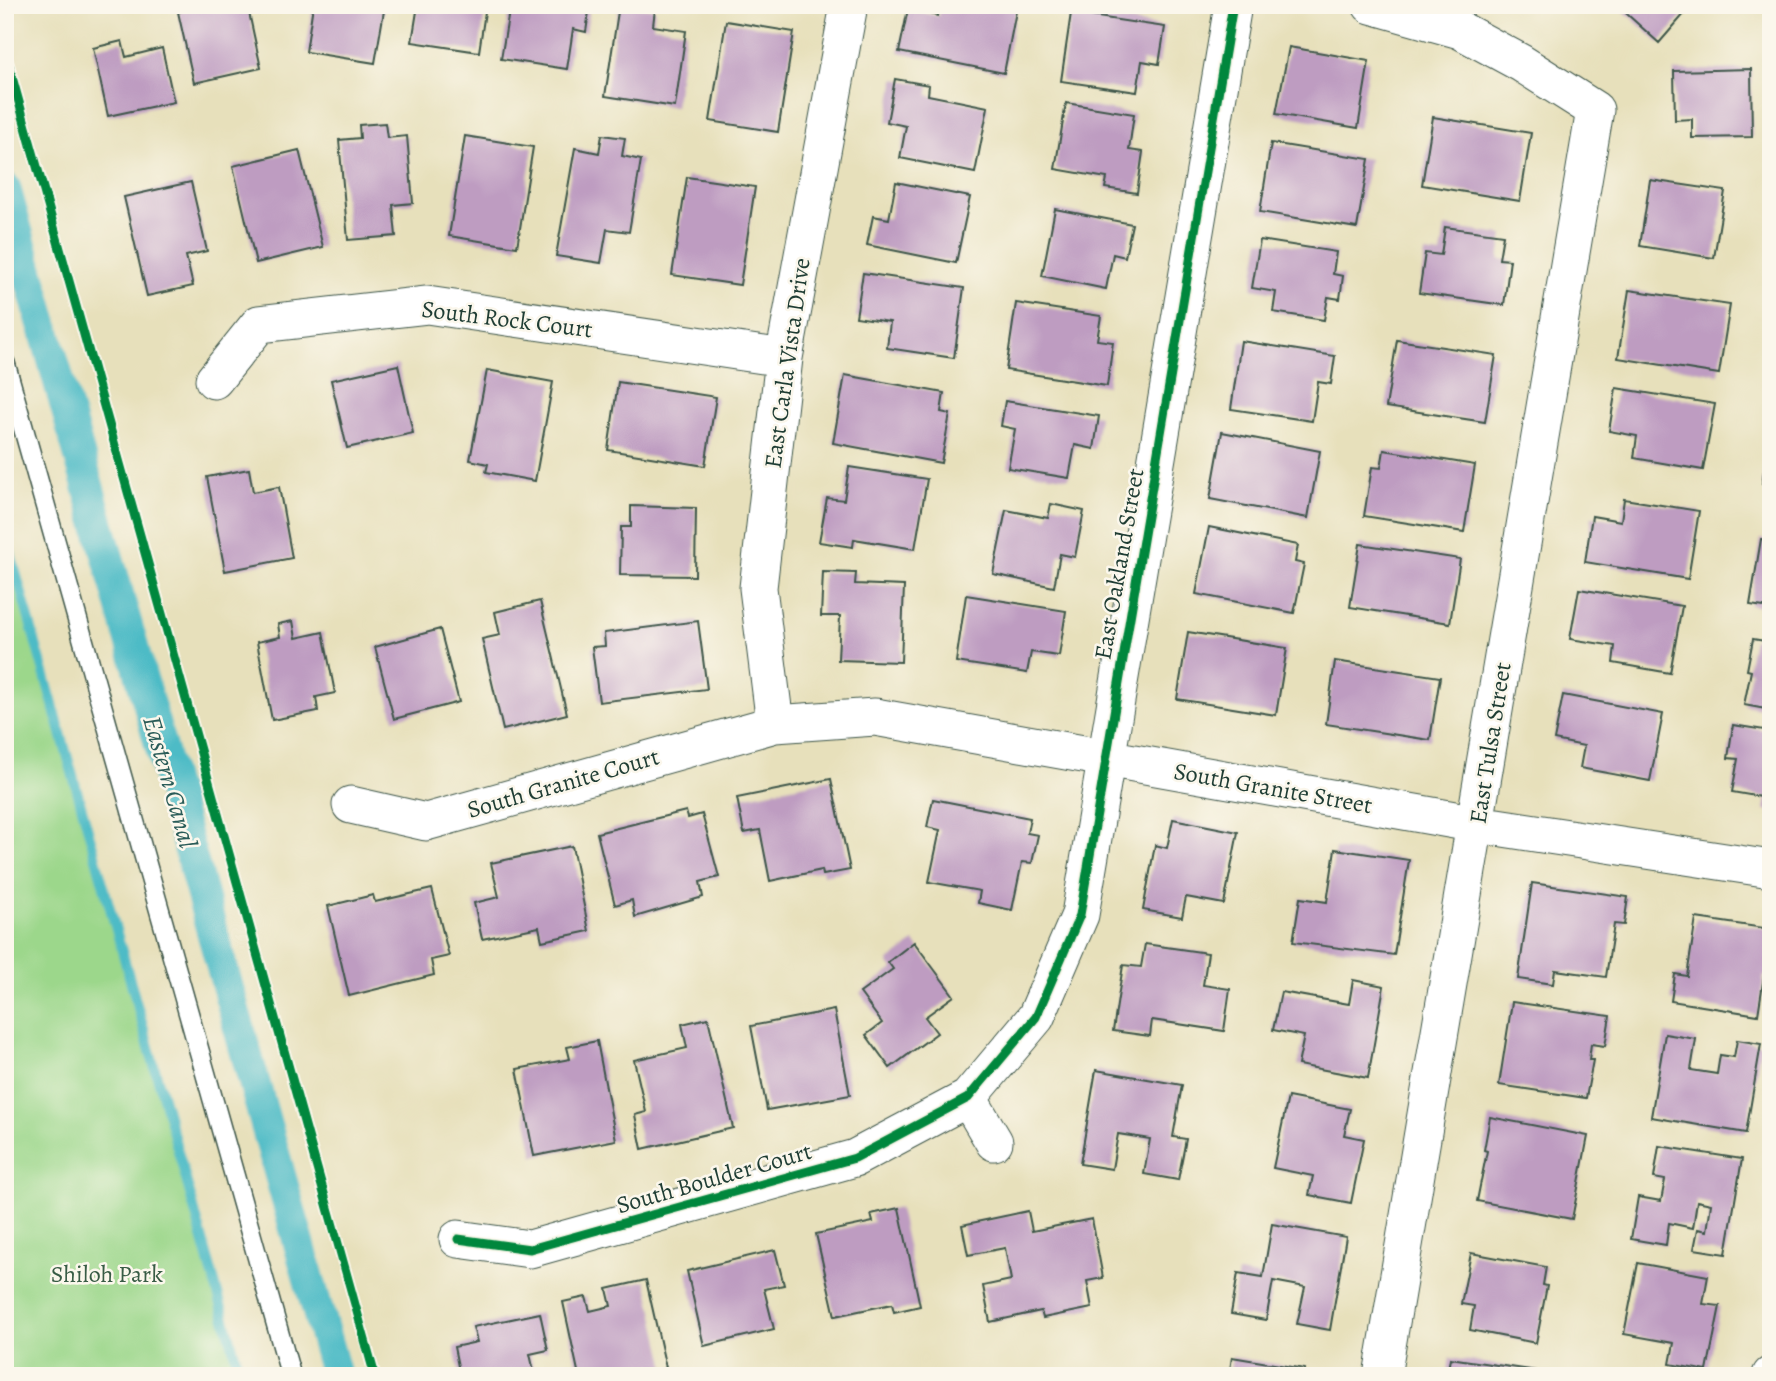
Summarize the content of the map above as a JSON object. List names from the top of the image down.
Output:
{
  "streets": {
    "street": [
      "South Rock Court",
      "East Carla Vista Drive",
      "East Oakland Street",
      "East Tulsa Street",
      "South Granite Court",
      "South Granite Street",
      "South Boulder Court"
    ]
  },
  "crossings": [
    ["South Rock Court", "East Carla Vista Drive"],
    ["East Carla Vista Drive", "South Granite Court"],
    ["East Carla Vista Drive", "South Granite Street"],
    ["East Oakland Street", "South Granite Street"],
    ["East Oakland Street", "South Boulder Court"],
    ["East Tulsa Street", "South Granite Street"],
    ["South Granite Court", "South Granite Street"]
  ],
  "water": ["Eastern Canal"],
  "parks": ["Shiloh Park"]
}
